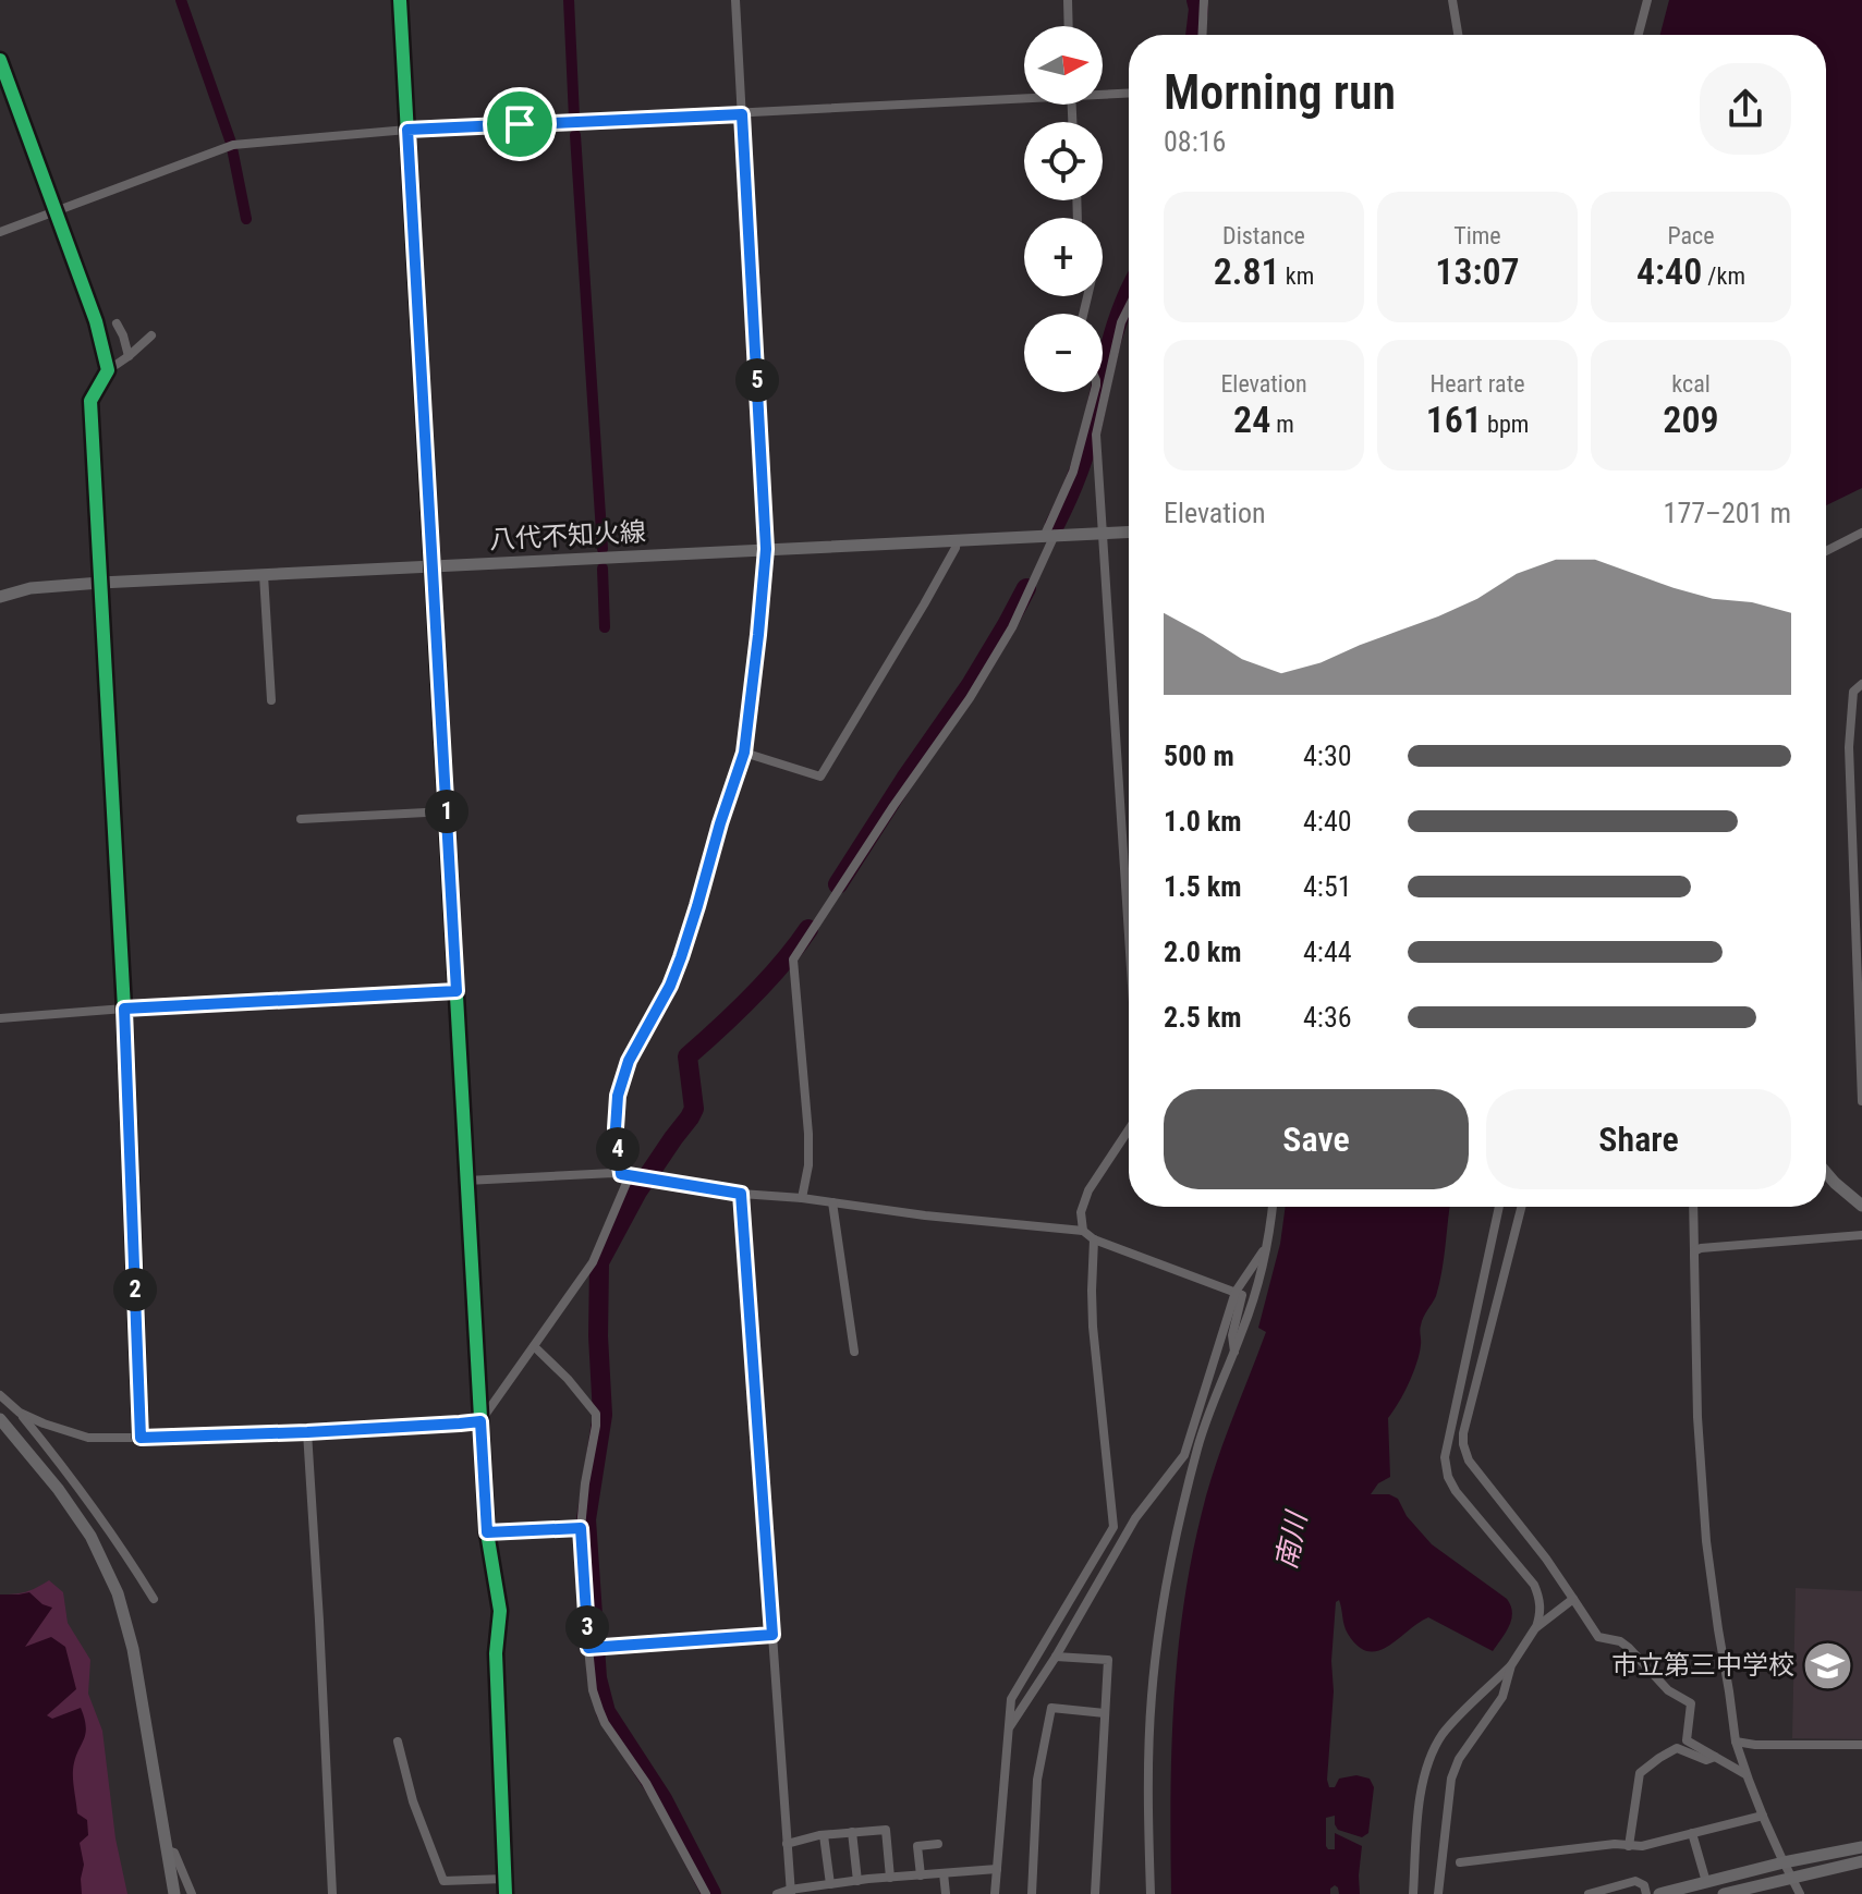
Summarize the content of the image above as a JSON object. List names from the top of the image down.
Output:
{
  "streets": {
    "street": ["八代不知火線"]
  },
  "water": ["南川"],
  "places": {
    "school or university": ["市立第三中学校"]
  },
  "north": "right",
  "page": {
    "map_buttons": ["+", "−"],
    "heading": ["Morning run", "08:16"],
    "stats": [
      ["Distance", "2.81 km"],
      ["Time", "13:07"],
      ["Pace", "4:40 /km"],
      ["Elevation", "24 m"],
      ["Heart rate", "161 bpm"],
      ["kcal", "209"]
    ],
    "pins": [
      "5",
      "1",
      "4",
      "2",
      "3"
    ],
    "chart": ["Elevation", "177–201 m"],
    "list": [
      {
        "name": "500 m",
        "note": "4:30"
      },
      {
        "name": "1.0 km",
        "note": "4:40"
      },
      {
        "name": "1.5 km",
        "note": "4:51"
      },
      {
        "name": "2.0 km",
        "note": "4:44"
      },
      {
        "name": "2.5 km",
        "note": "4:36"
      }
    ],
    "buttons": ["Save", "Share"]
  }
}
